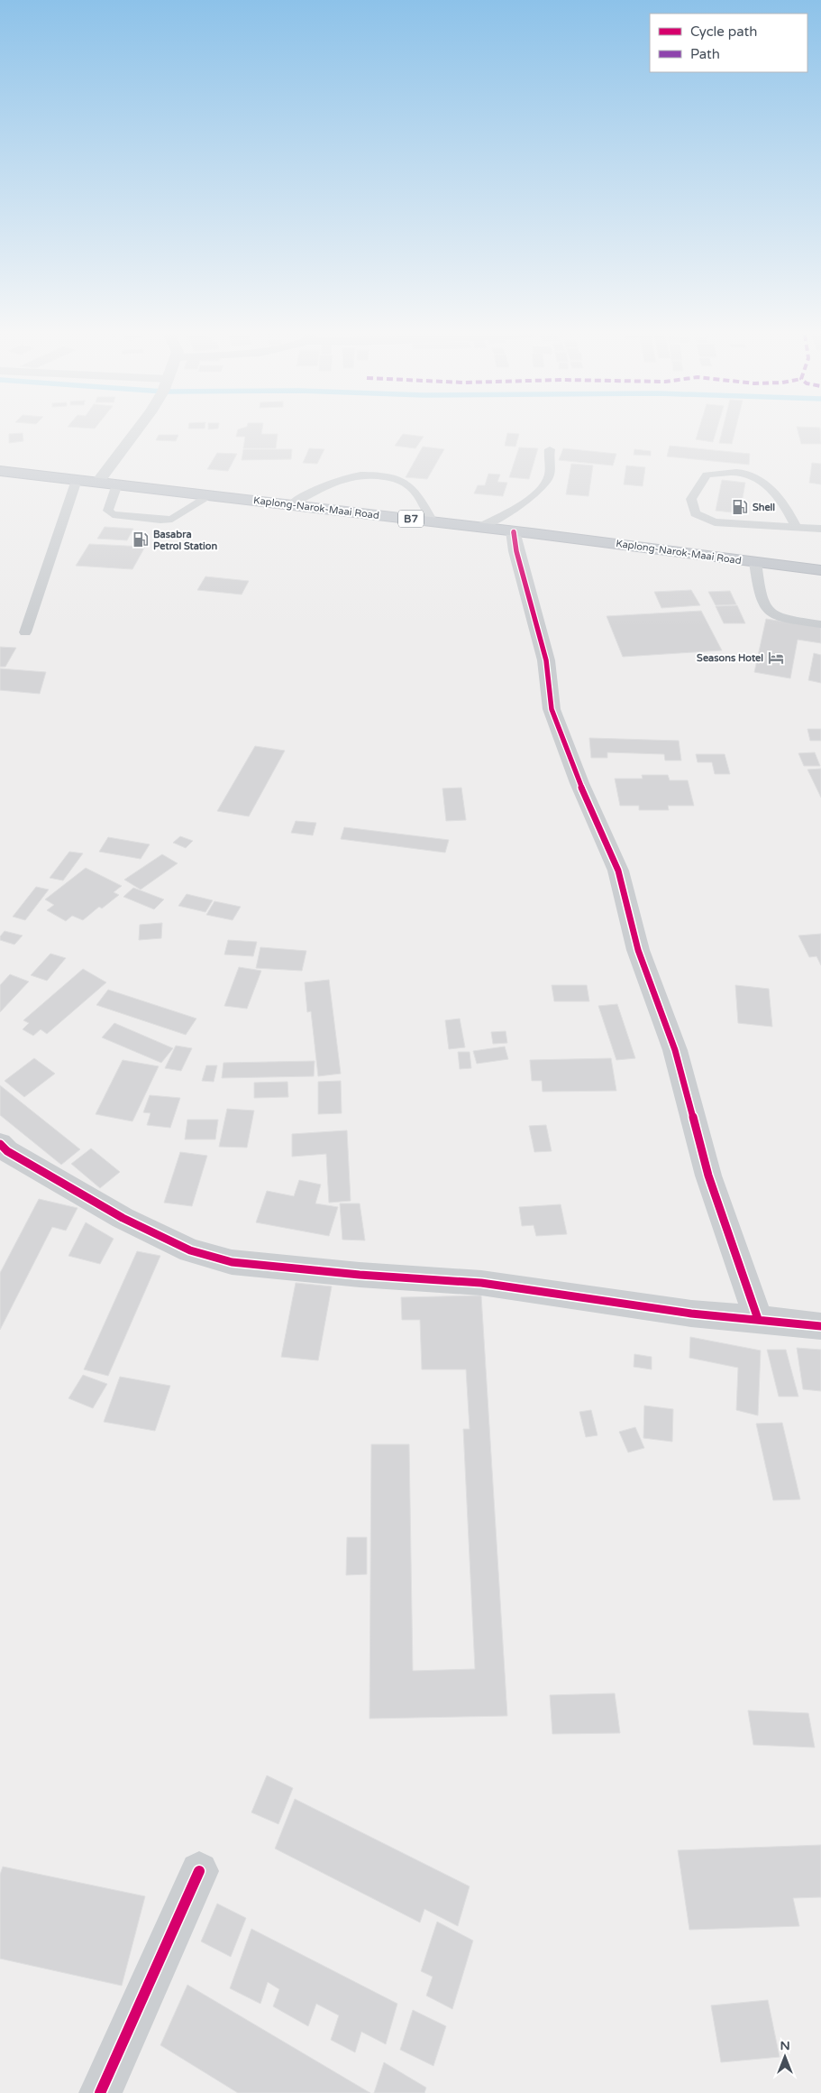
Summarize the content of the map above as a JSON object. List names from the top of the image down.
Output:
{
  "streets": {
    "highway": ["Kaplong-Narok-Maai Road", "B7"]
  },
  "places": {
    "fuel station": ["Shell", "Basabra Petrol Station"],
    "hotel": ["Seasons Hotel"]
  },
  "legend": ["Cycle path", "Path"],
  "north": "top"
}
